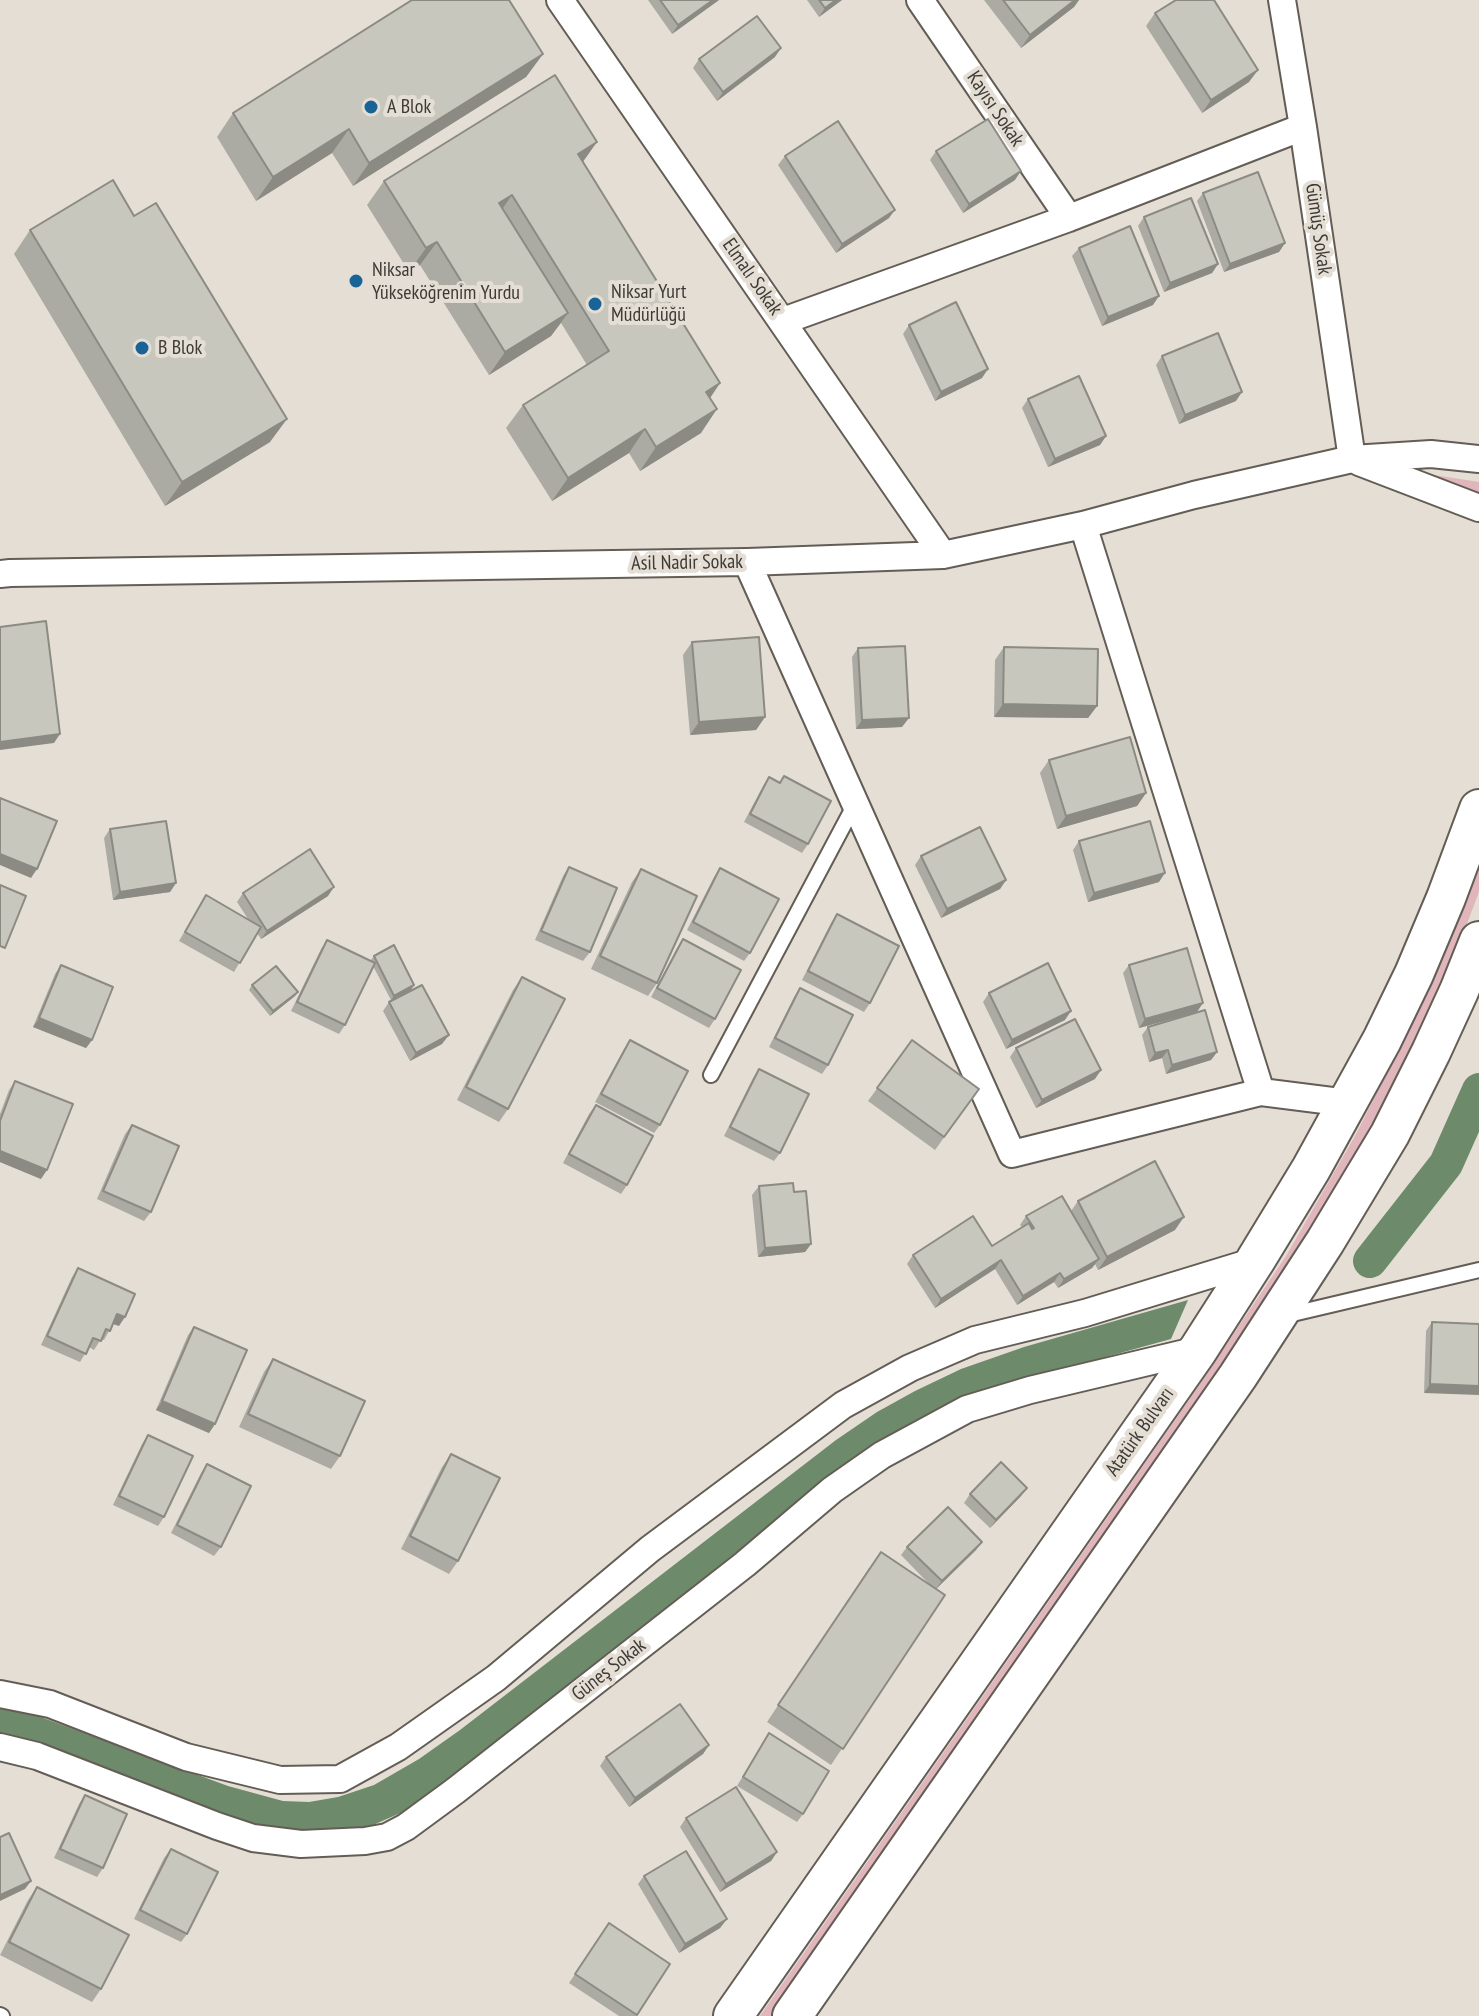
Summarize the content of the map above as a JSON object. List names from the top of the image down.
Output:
{
  "streets": {
    "main road": ["Atatürk Bulvarı"],
    "street": [
      "Kayısı Sokak",
      "Gümüş Sokak",
      "Elmalı Sokak",
      "Asil Nadir Sokak",
      "Güneş Sokak"
    ]
  },
  "crossings": [
    ["Gümüş Sokak", "Asil Nadir Sokak"],
    ["Elmalı Sokak", "Asil Nadir Sokak"],
    ["Atatürk Bulvarı", "Güneş Sokak"]
  ],
  "places": [
    "A Blok",
    "Niksar Yükseköğrenim Yurdu",
    "Niksar Yurt Müdürlüğü",
    "B Blok"
  ]
}
